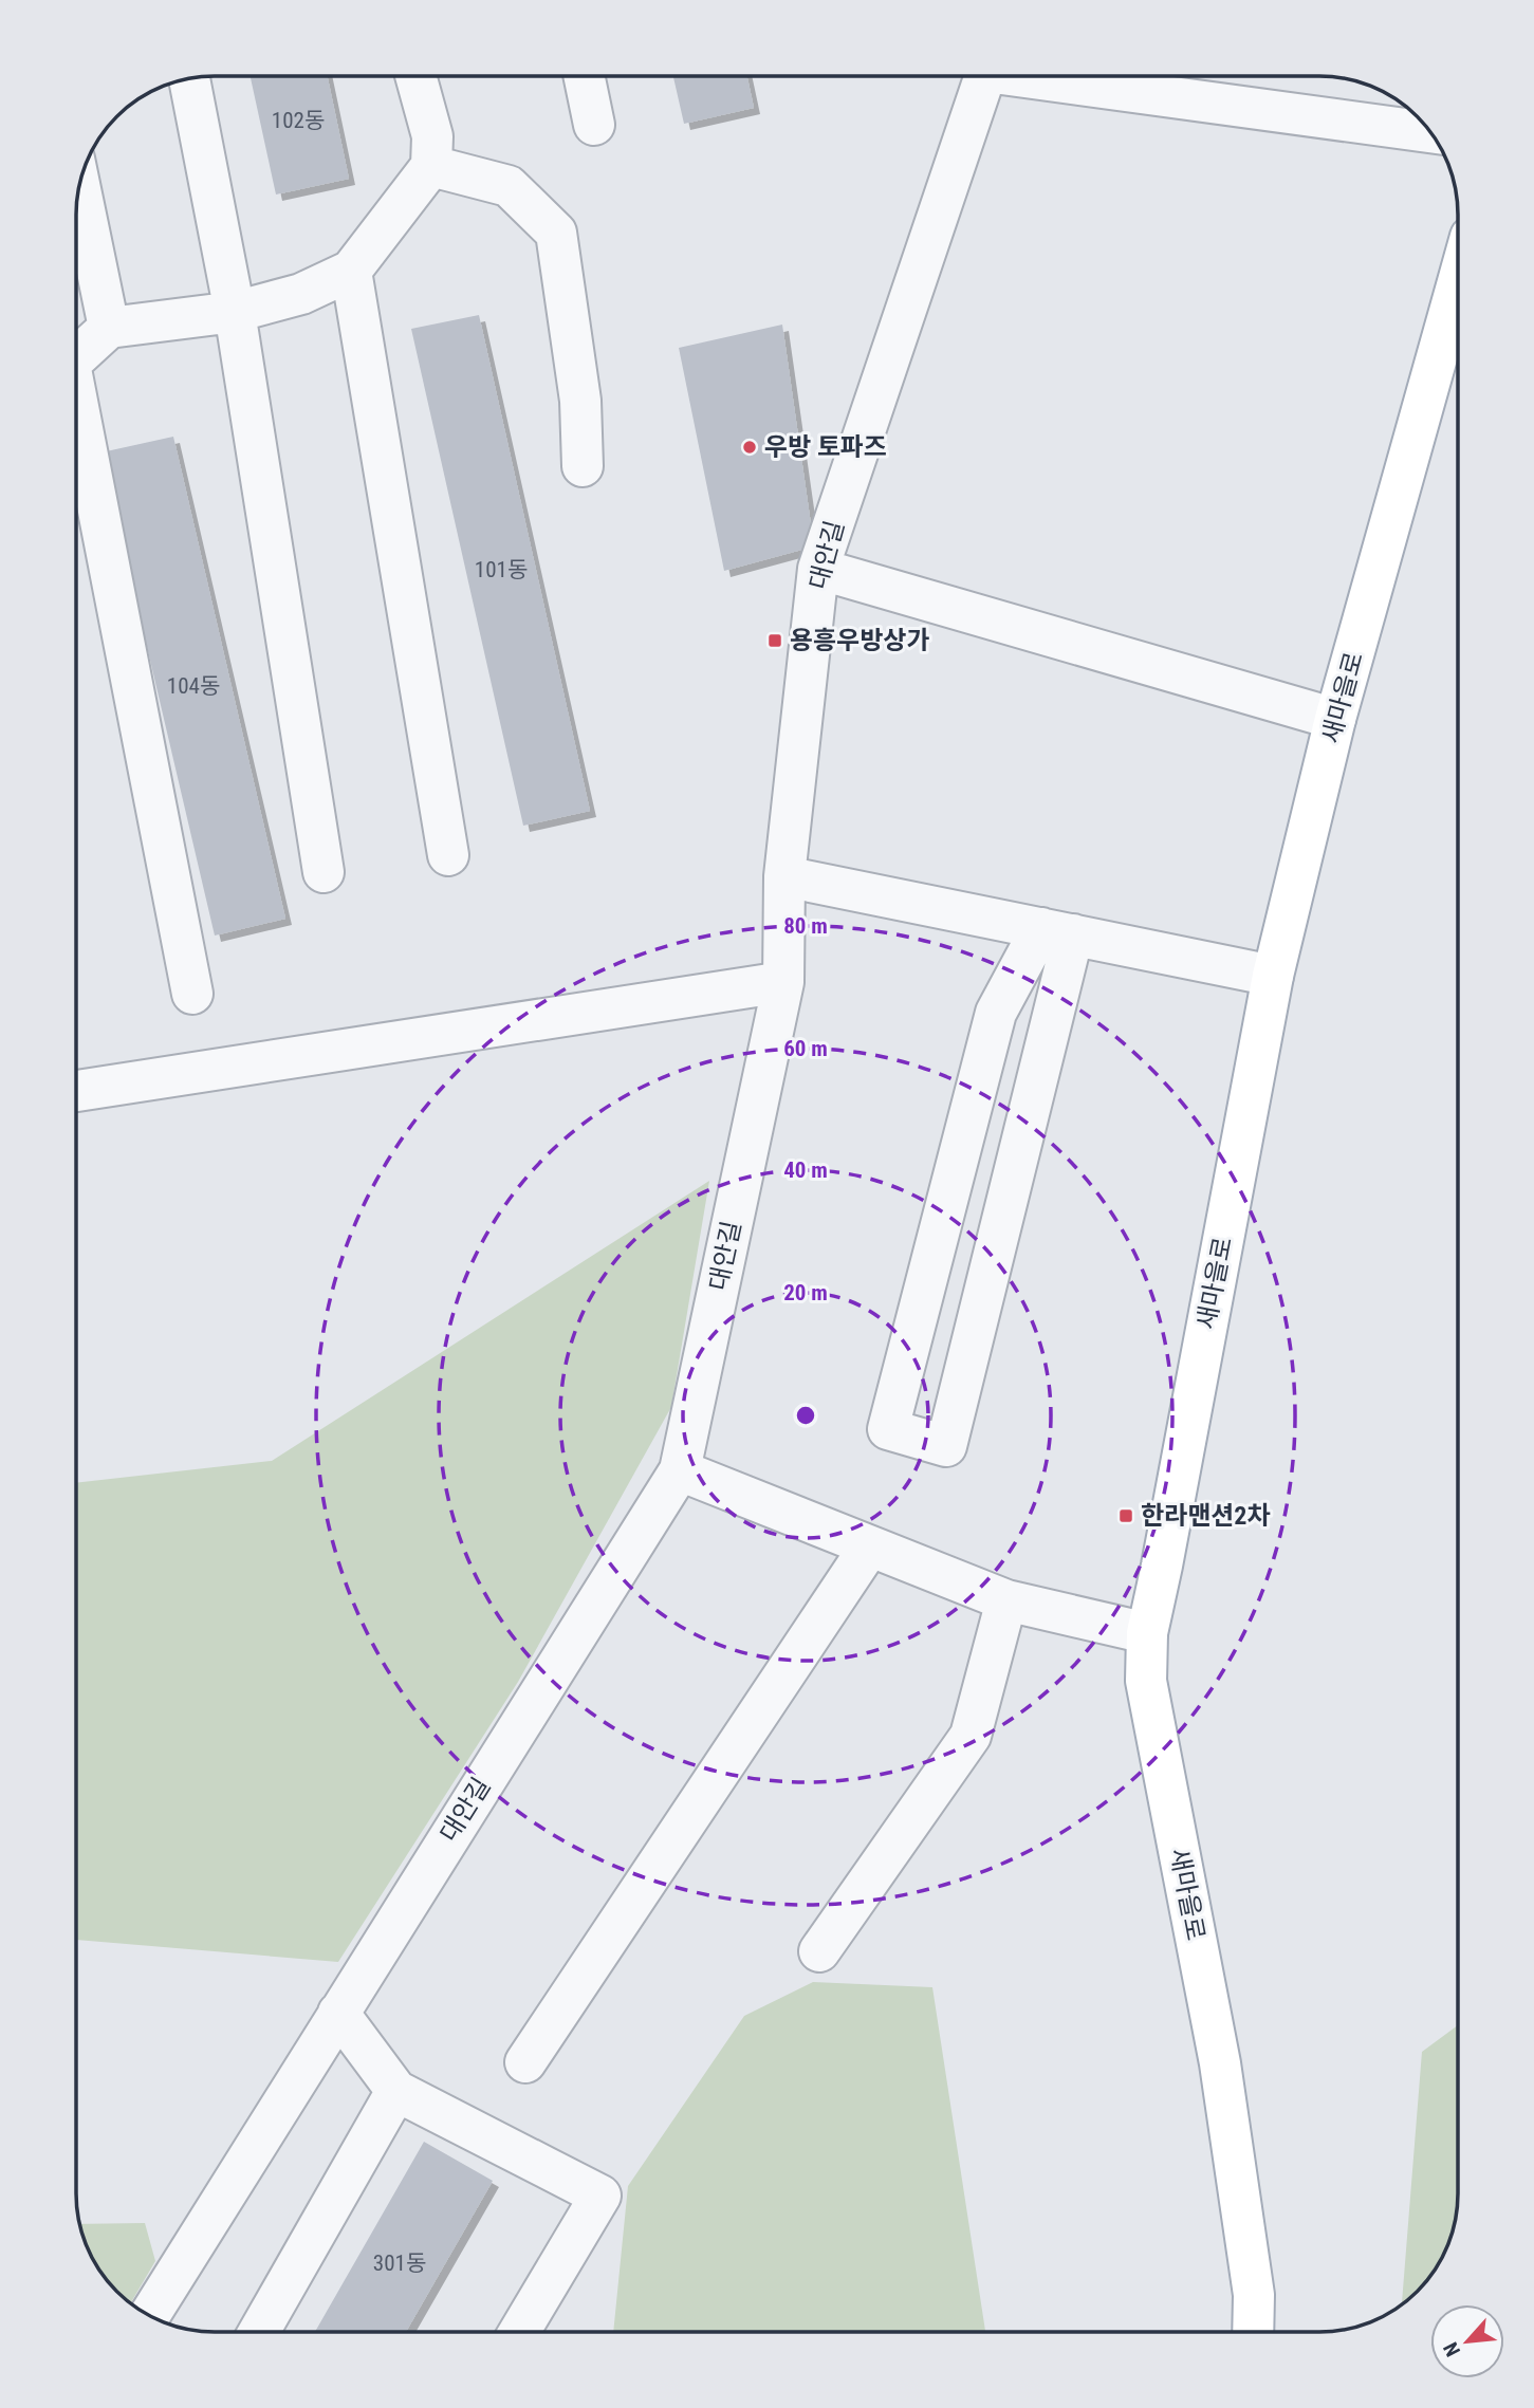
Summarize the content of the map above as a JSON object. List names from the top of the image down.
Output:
{
  "streets": {
    "main road": ["새마을로"],
    "street": ["대안길"]
  },
  "places": {
    "other": ["우방 토파즈"],
    "transit": ["용흥우방상가", "한라맨션2차"]
  },
  "house_numbers": [
    "102동",
    "101동",
    "104동",
    "301동"
  ],
  "north": "bottom left",
  "rings": [
    "80 m",
    "60 m",
    "40 m",
    "20 m"
  ]
}
